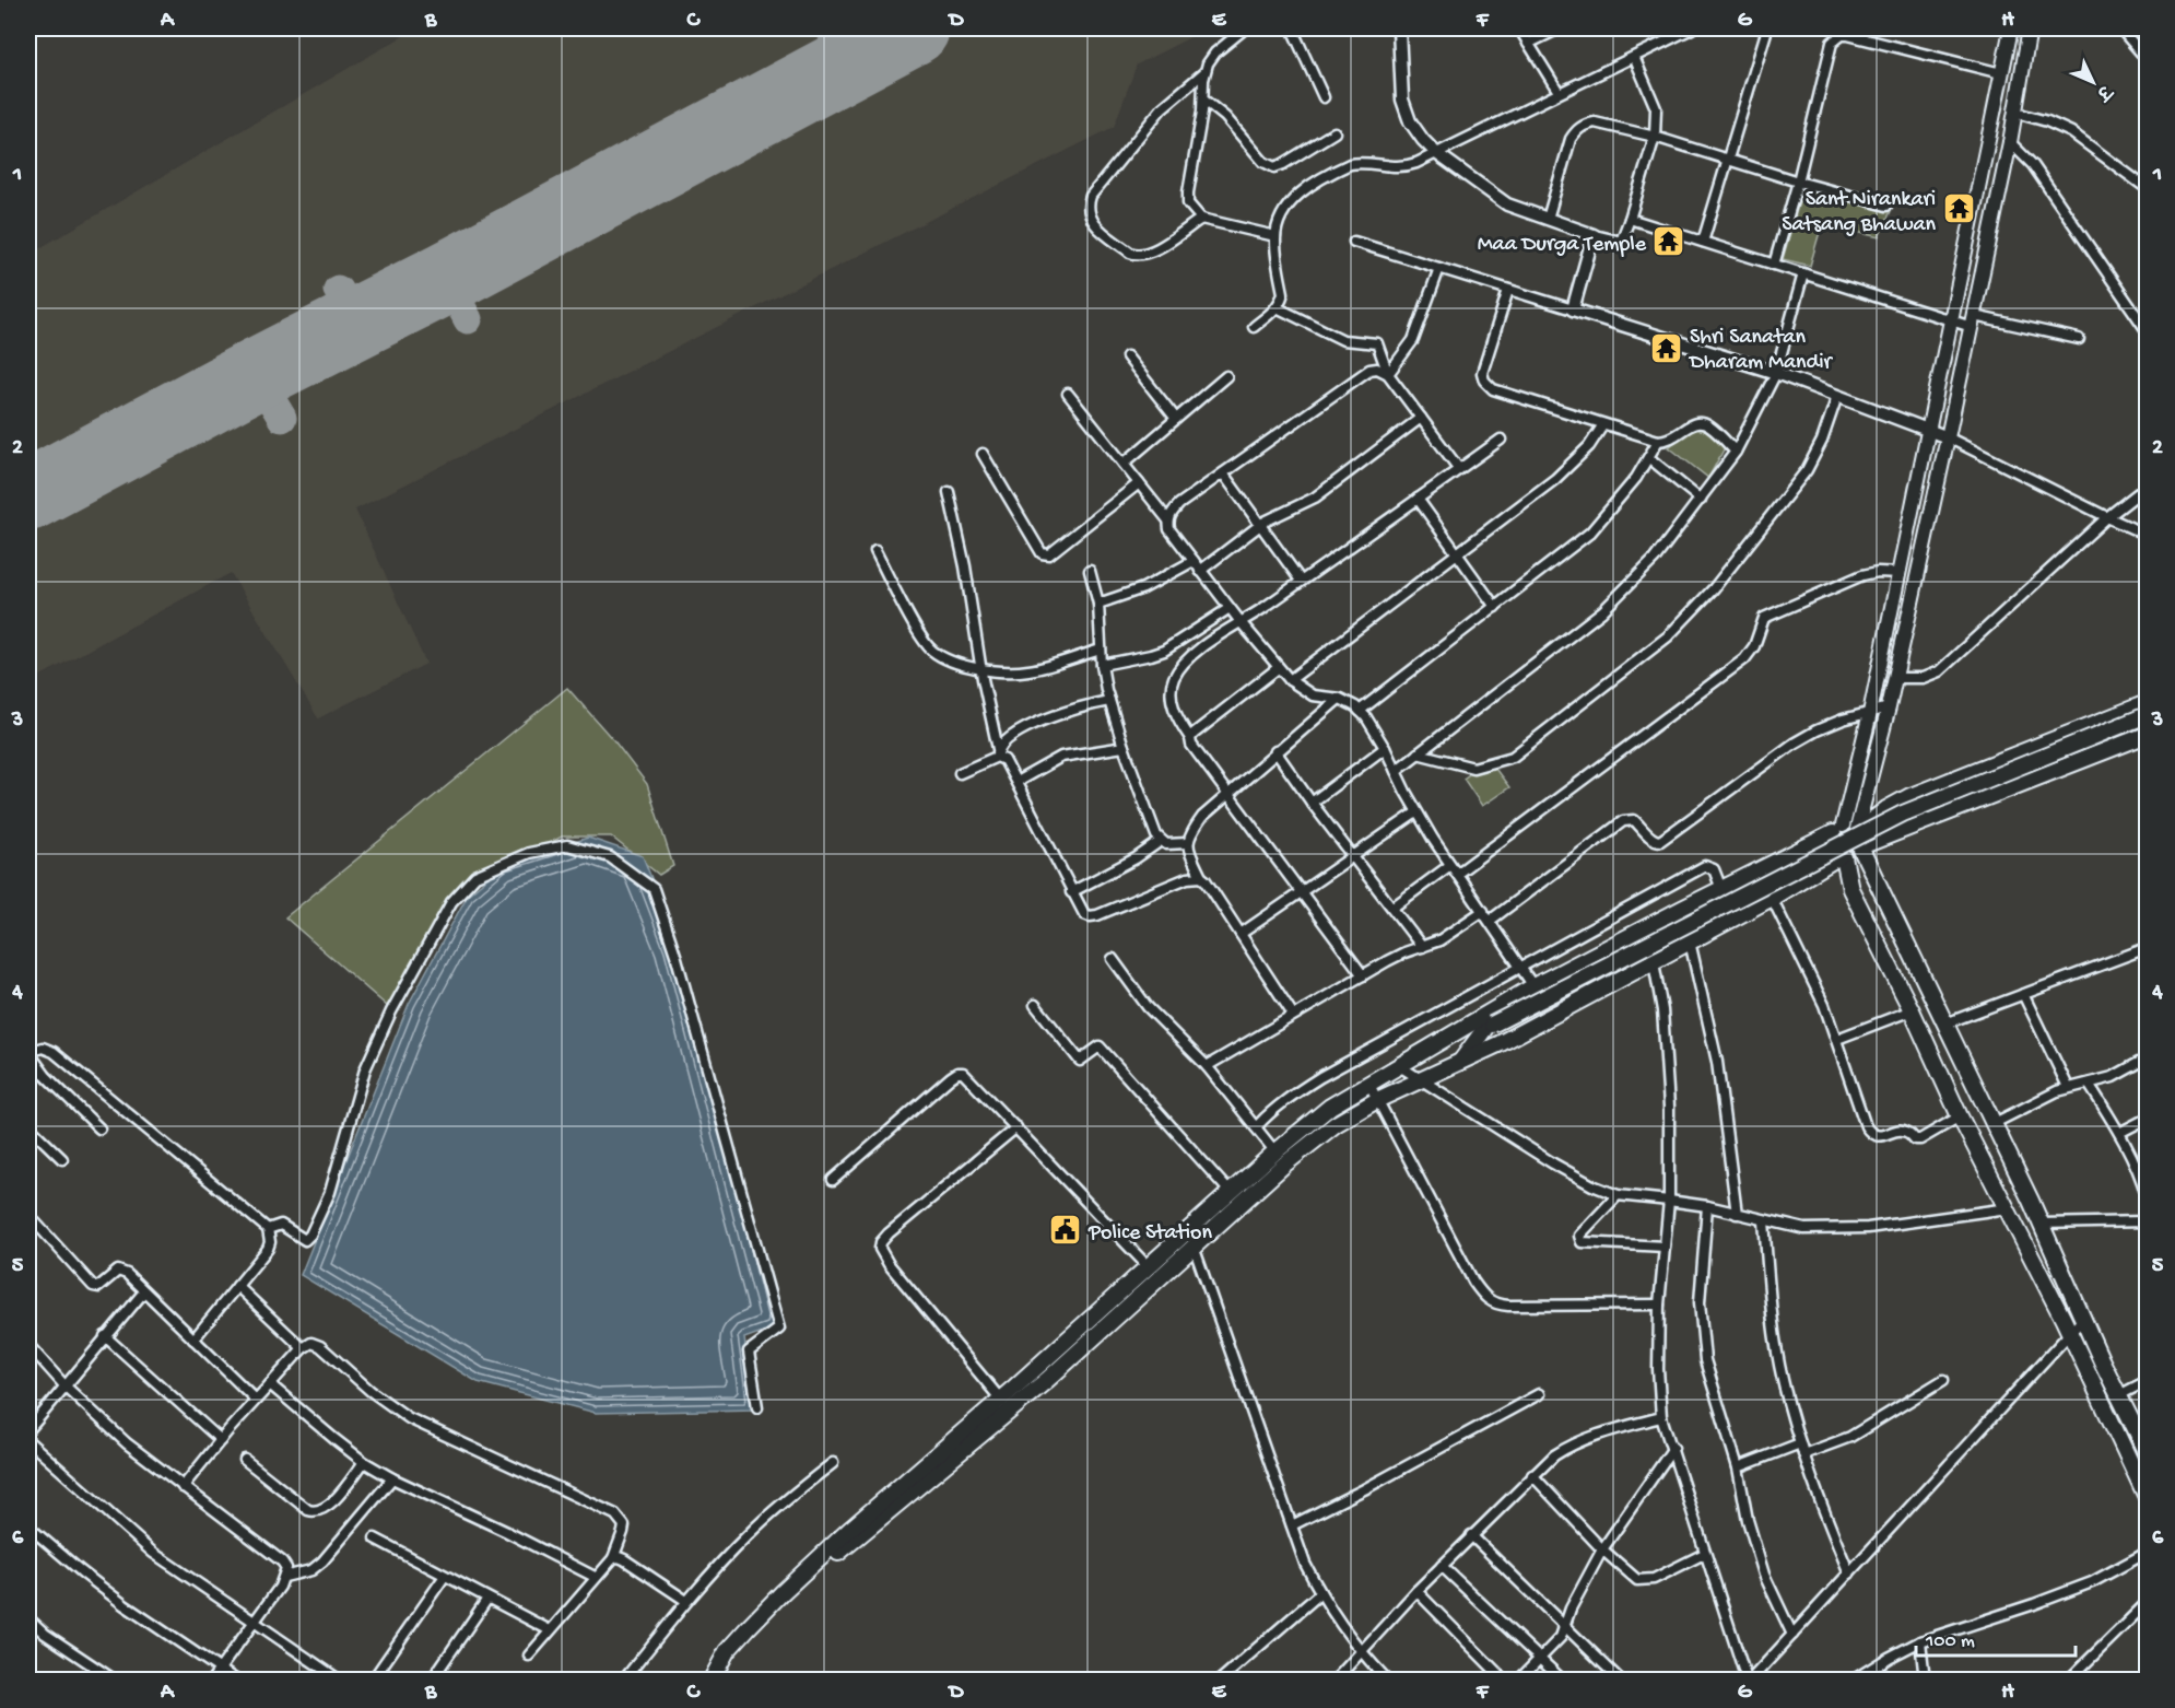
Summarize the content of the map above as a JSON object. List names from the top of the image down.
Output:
{
  "places": {
    "temple": ["Sant Nirankari Satsang Bhawan", "Maa Durga Temple", "Shri Sanatan Dharam Mandir"],
    "public building": ["Police Station"]
  },
  "scale_bar": "100 m",
  "north": "bottom right",
  "grid": {
    "columns": [
      "A",
      "B",
      "C",
      "D",
      "E",
      "F",
      "G",
      "H"
    ],
    "rows": [
      "1",
      "2",
      "3",
      "4",
      "5",
      "6"
    ]
  }
}
